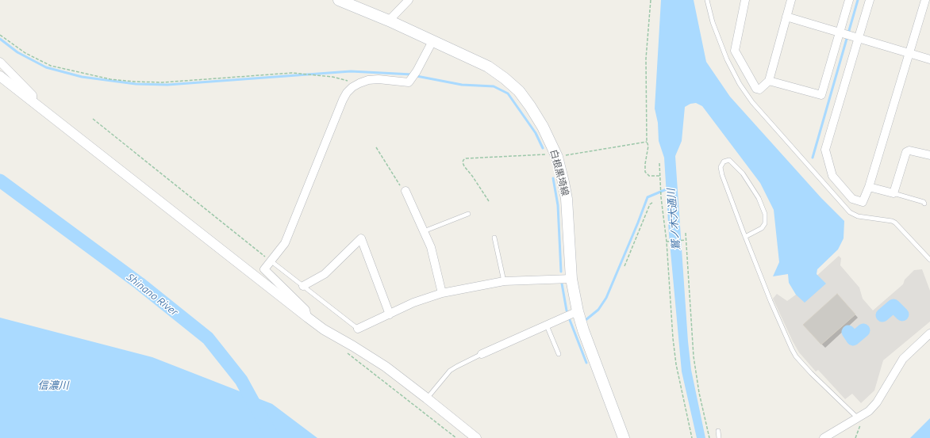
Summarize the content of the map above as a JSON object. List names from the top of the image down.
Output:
{
  "streets": {
    "main road": ["白根黒埼線"]
  },
  "water": ["鷲ノ木大通川", "Shinano River", "信濃川"]
}
